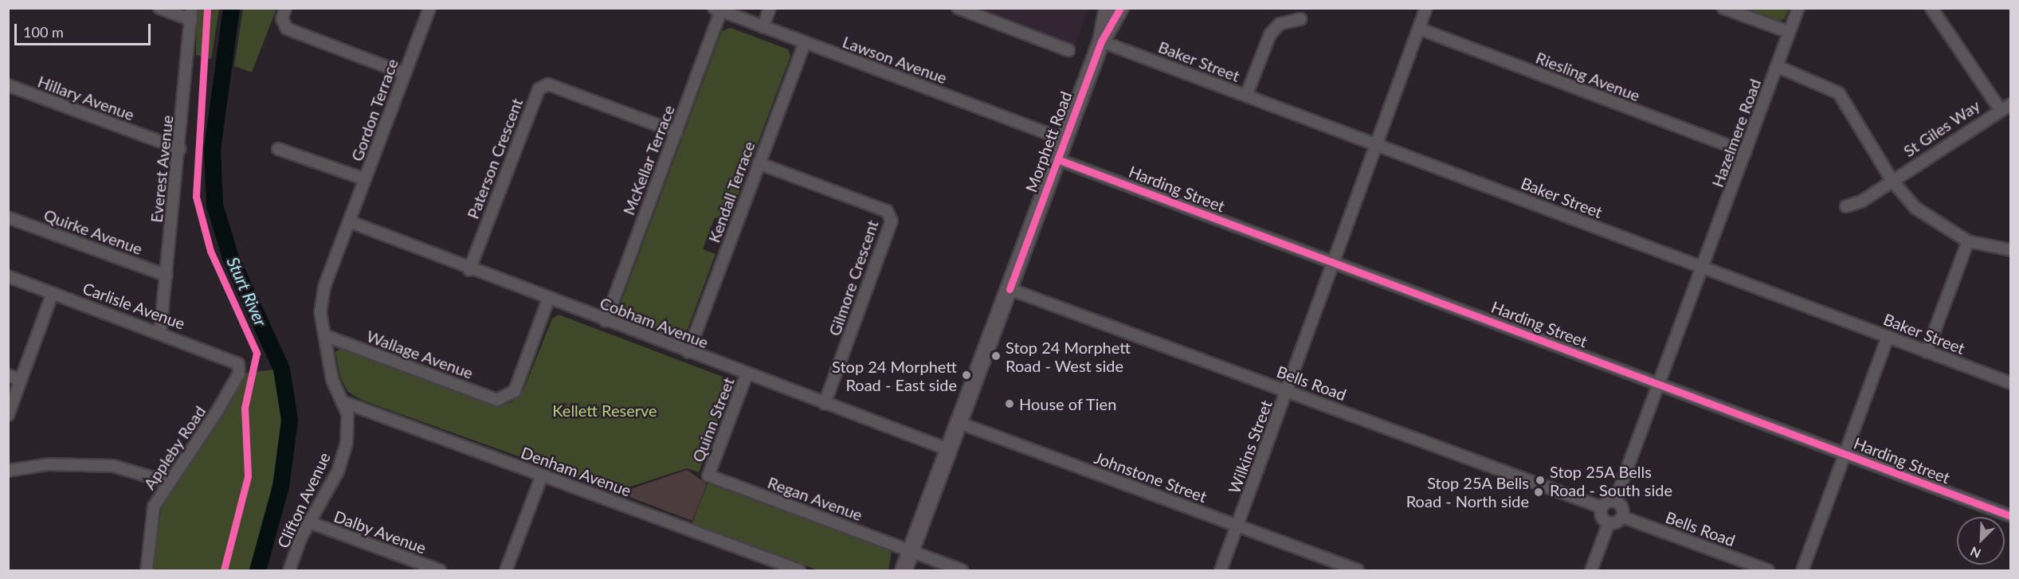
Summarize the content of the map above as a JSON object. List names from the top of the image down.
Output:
{
  "streets": {
    "main road": ["Morphett Road"],
    "street": [
      "Lawson Avenue",
      "Baker Street",
      "Riesling Avenue",
      "Hillary Avenue",
      "Gordon Terrace",
      "St Giles Way",
      "Hazelmere Road",
      "Paterson Crescent",
      "McKellar Terrace",
      "Everest Avenue",
      "Harding Street",
      "Kendall Terrace",
      "Quirke Avenue",
      "Gilmore Crescent",
      "Carlisle Avenue",
      "Cobham Avenue",
      "Wallage Avenue",
      "Bells Road",
      "Quinn Street",
      "Wilkins Street",
      "Appleby Road",
      "Denham Avenue",
      "Johnstone Street",
      "Regan Avenue",
      "Clifton Avenue",
      "Dalby Avenue"
    ]
  },
  "crossings": [
    ["Lawson Avenue", "Morphett Road"],
    ["Lawson Avenue", "McKellar Terrace"],
    ["Lawson Avenue", "Kendall Terrace"],
    ["Baker Street", "Hazelmere Road"],
    ["Baker Street", "Morphett Road"],
    ["Baker Street", "Wilkins Street"],
    ["Riesling Avenue", "Hazelmere Road"],
    ["Riesling Avenue", "Wilkins Street"],
    ["Hillary Avenue", "Everest Avenue"],
    ["Gordon Terrace", "Cobham Avenue"],
    ["Gordon Terrace", "Clifton Avenue"],
    ["Hazelmere Road", "Harding Street"],
    ["Hazelmere Road", "Bells Road"],
    ["Morphett Road", "Harding Street"],
    ["Morphett Road", "Cobham Avenue"],
    ["Morphett Road", "Bells Road"],
    ["Morphett Road", "Johnstone Street"],
    ["Morphett Road", "Regan Avenue"],
    ["Paterson Crescent", "McKellar Terrace"],
    ["Paterson Crescent", "Cobham Avenue"],
    ["McKellar Terrace", "Cobham Avenue"],
    ["Everest Avenue", "Quirke Avenue"],
    ["Everest Avenue", "Carlisle Avenue"],
    ["Harding Street", "Wilkins Street"],
    ["Kendall Terrace", "Gilmore Crescent"],
    ["Kendall Terrace", "Cobham Avenue"],
    ["Gilmore Crescent", "Cobham Avenue"],
    ["Carlisle Avenue", "Appleby Road"],
    ["Cobham Avenue", "Wallage Avenue"],
    ["Cobham Avenue", "Quinn Street"],
    ["Cobham Avenue", "Clifton Avenue"],
    ["Wallage Avenue", "Clifton Avenue"],
    ["Bells Road", "Wilkins Street"],
    ["Quinn Street", "Regan Avenue"],
    ["Wilkins Street", "Johnstone Street"],
    ["Denham Avenue", "Clifton Avenue"],
    ["Clifton Avenue", "Dalby Avenue"]
  ],
  "water": ["Sturt River"],
  "parks": ["Kellett Reserve"],
  "places": [
    "Stop 24 Morphett Road - West side",
    "Stop 24 Morphett Road - East side",
    "House of Tien",
    "Stop 25A Bells Road - South side",
    "Stop 25A Bells Road - North side"
  ],
  "scale_bar": "100 m",
  "north": "bottom left"
}
